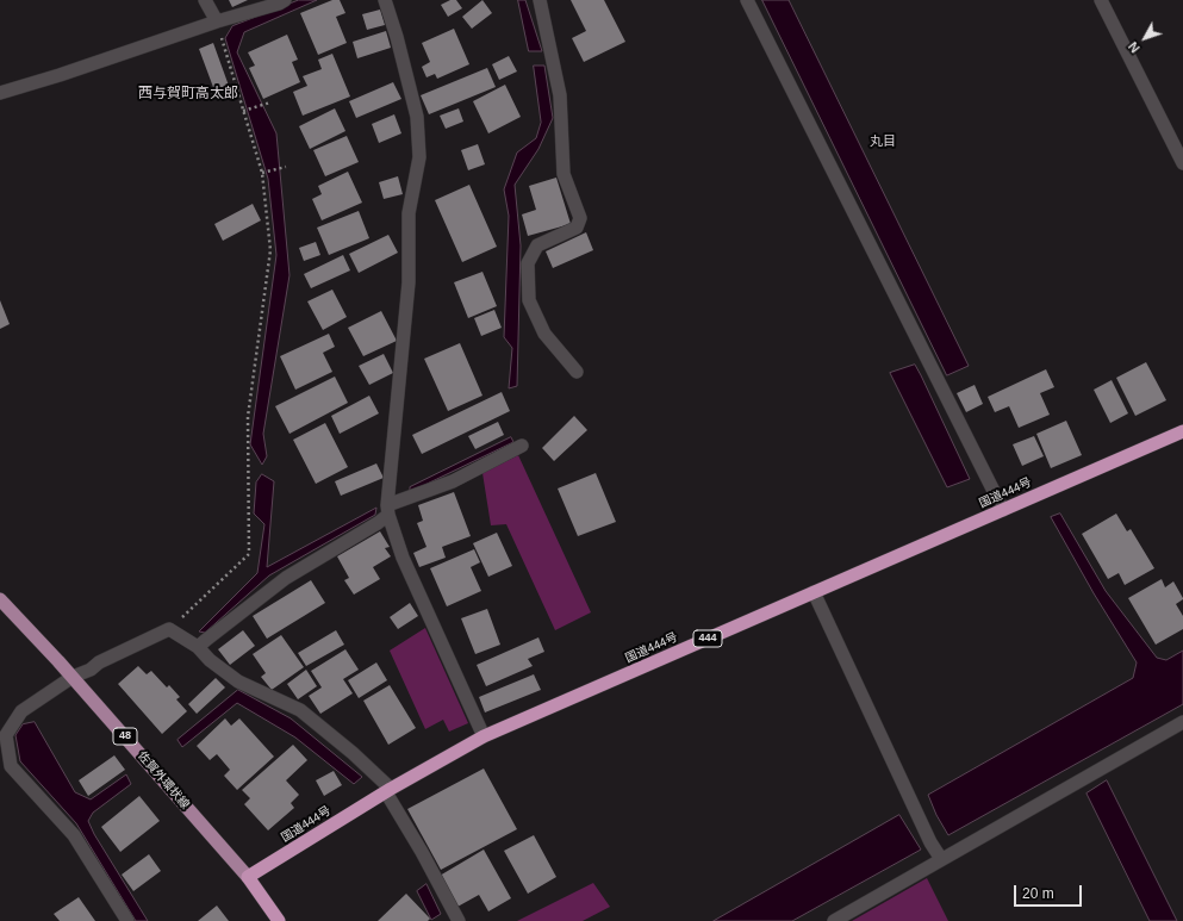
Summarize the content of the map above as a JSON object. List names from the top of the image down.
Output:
{
  "streets": {
    "highway": ["国道444号", "444"],
    "main road": ["48", "佐賀外環状線"]
  },
  "crossings": [
    ["国道444号", "佐賀外環状線"]
  ],
  "districts": ["西与賀町高太郎", "丸目"],
  "scale_bar": "20 m",
  "north": "bottom left"
}
